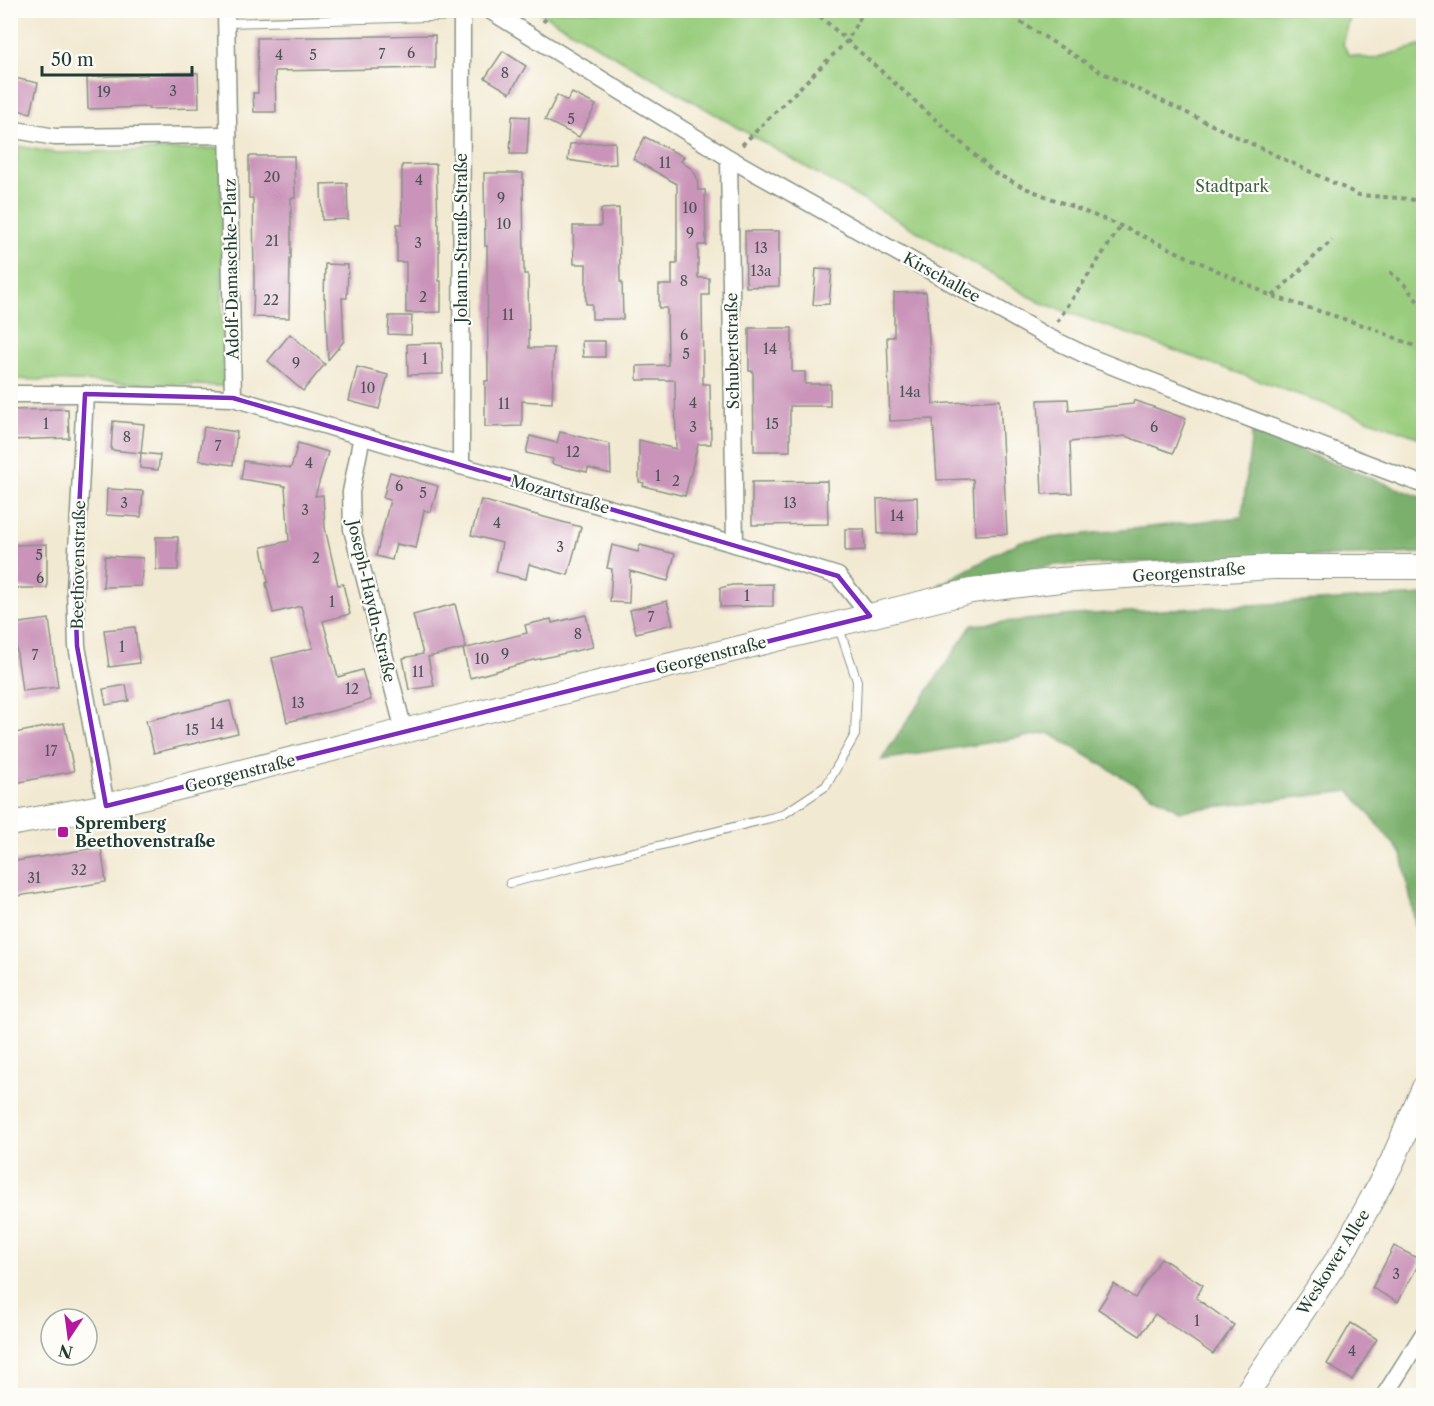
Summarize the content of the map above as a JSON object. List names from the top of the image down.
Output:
{
  "streets": {
    "main road": ["Georgenstraße", "Weskower Allee"],
    "street": [
      "Johann-Strauß-Straße",
      "Adolf-Damaschke-Platz",
      "Kirschallee",
      "Schubertstraße",
      "Mozartstraße",
      "Beethovenstraße",
      "Joseph-Haydn-Straße"
    ]
  },
  "crossings": [
    ["Johann-Strauß-Straße", "Mozartstraße"],
    ["Adolf-Damaschke-Platz", "Mozartstraße"],
    ["Kirschallee", "Schubertstraße"],
    ["Schubertstraße", "Mozartstraße"],
    ["Mozartstraße", "Georgenstraße"],
    ["Mozartstraße", "Joseph-Haydn-Straße"],
    ["Beethovenstraße", "Georgenstraße"],
    ["Georgenstraße", "Joseph-Haydn-Straße"]
  ],
  "parks": ["Stadtpark"],
  "places": {
    "transit": ["Spremberg Beethovenstraße"]
  },
  "house_numbers": [
    "6",
    "7",
    "4",
    "5",
    "8",
    "3",
    "19",
    "5",
    "11",
    "20",
    "4",
    "9",
    "10",
    "10",
    "9",
    "21",
    "3",
    "13",
    "13a",
    "8",
    "2",
    "22",
    "11",
    "6",
    "14",
    "5",
    "1",
    "9",
    "10",
    "14a",
    "4",
    "11",
    "1",
    "15",
    "3",
    "6",
    "8",
    "7",
    "12",
    "4",
    "1",
    "2",
    "6",
    "5",
    "3",
    "13",
    "3",
    "14",
    "4",
    "3",
    "5",
    "2",
    "6",
    "1",
    "1",
    "7",
    "8",
    "1",
    "9",
    "7",
    "10",
    "11",
    "12",
    "13",
    "14",
    "15",
    "17",
    "32",
    "31",
    "3",
    "1",
    "4"
  ],
  "scale_bar": "50 m",
  "north": "bottom"
}
